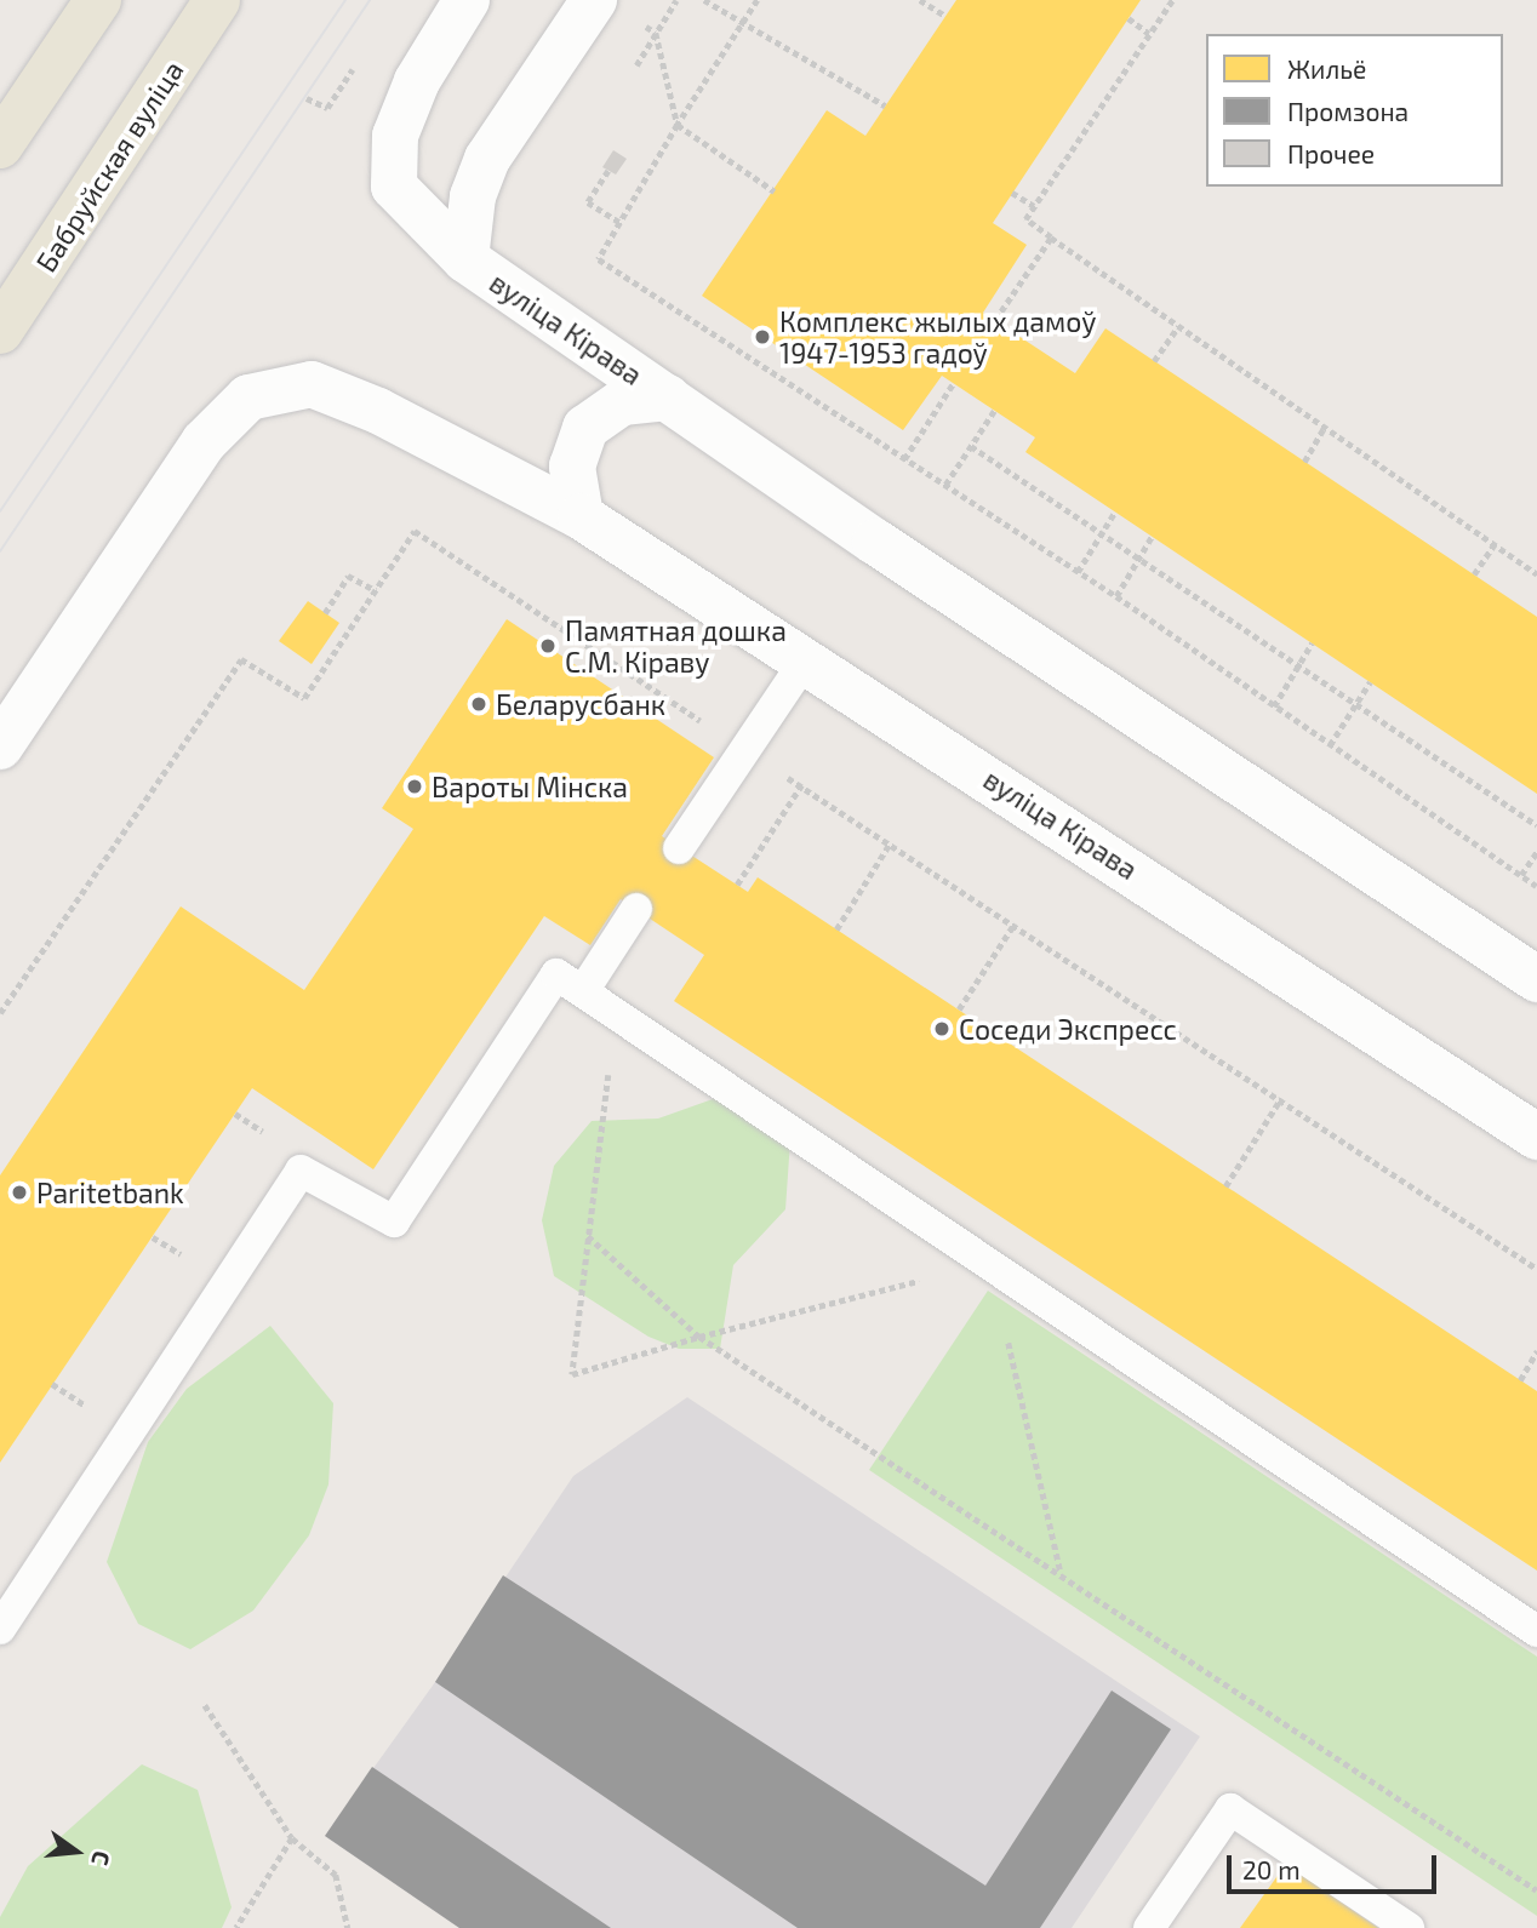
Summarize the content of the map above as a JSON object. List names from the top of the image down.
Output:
{
  "streets": {
    "main road": ["Бабруйская вуліца"],
    "street": ["вуліца Кірава"]
  },
  "places": [
    "Комплекс жылых дамоў 1947-1953 гадоў",
    "Памятная дошка С.М. Кіраву",
    "Беларусбанк",
    "Вароты Мінска",
    "Соседи Экспресс",
    "Paritetbank"
  ],
  "legend": ["Жильё", "Промзона", "Прочее"],
  "scale_bar": "20 m",
  "north": "right"
}
